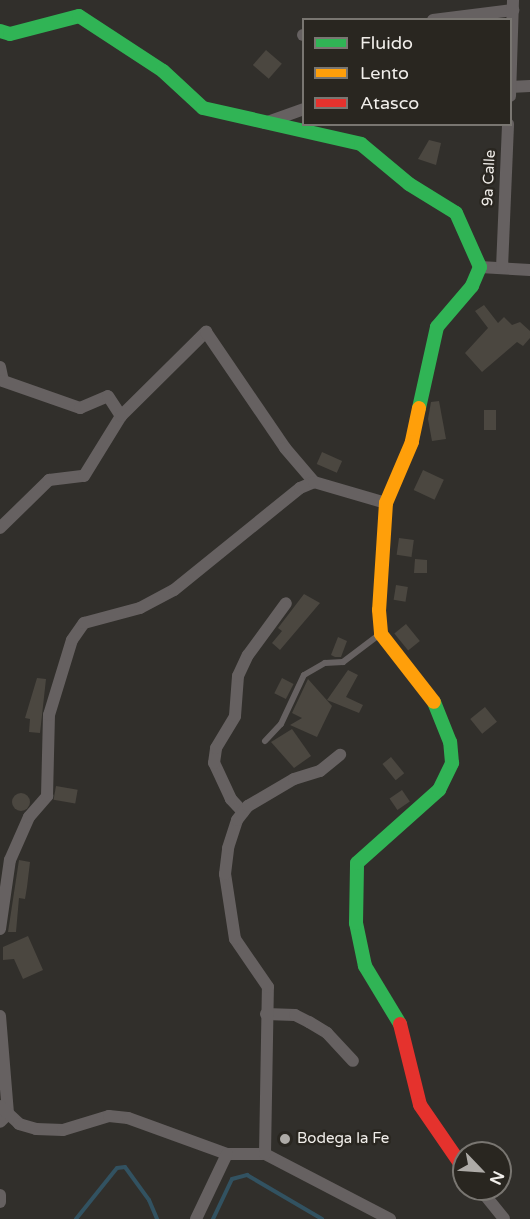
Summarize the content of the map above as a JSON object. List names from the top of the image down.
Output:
{
  "streets": {
    "street": ["9a Calle"]
  },
  "places": ["Bodega la Fe"],
  "legend": ["Fluido", "Lento", "Atasco"],
  "north": "bottom right"
}
